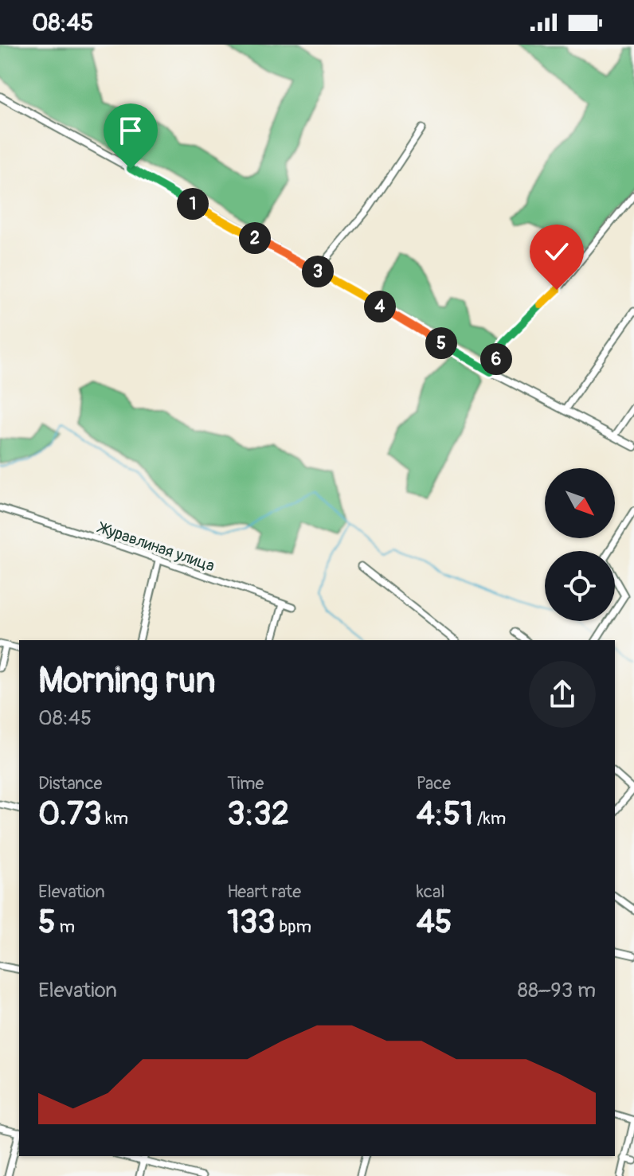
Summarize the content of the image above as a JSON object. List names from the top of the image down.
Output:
{
  "streets": {
    "street": ["Журавлиная улица"]
  },
  "north": "bottom right",
  "page": {
    "status": "08:45",
    "pins": [
      "1",
      "2",
      "3",
      "4",
      "5",
      "6"
    ],
    "heading": ["Morning run", "08:45"],
    "stats": [
      ["Distance", "0.73 km"],
      ["Time", "3:32"],
      ["Pace", "4:51 /km"],
      ["Elevation", "5 m"],
      ["Heart rate", "133 bpm"],
      ["kcal", "45"]
    ],
    "chart": ["Elevation", "88–93 m"]
  }
}
